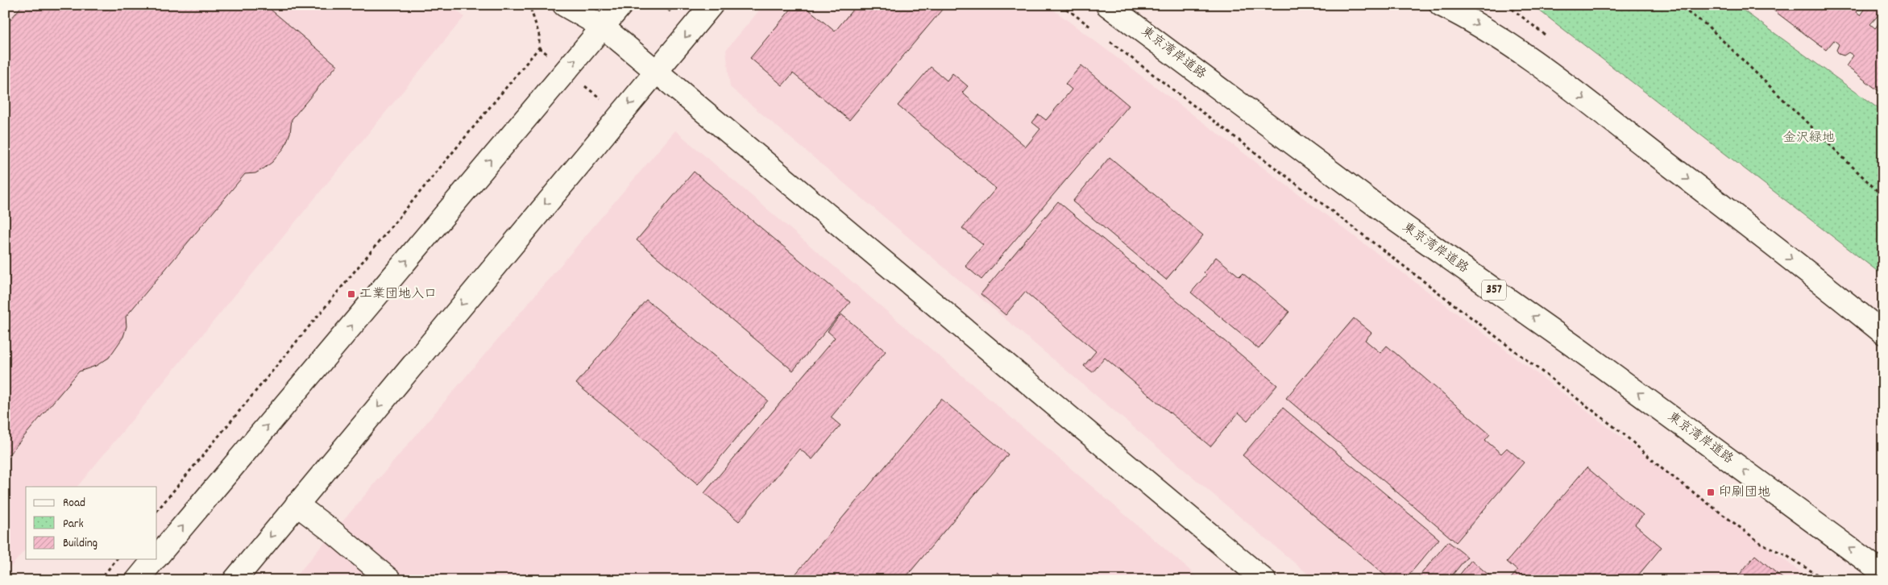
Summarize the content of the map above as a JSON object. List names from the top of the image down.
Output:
{
  "streets": {
    "main road": ["東京湾岸道路", "357"]
  },
  "one_way": ["東京湾岸道路"],
  "parks": ["金沢緑地"],
  "places": {
    "transit": ["工業団地入口", "印刷団地"]
  },
  "legend": ["Road", "Park", "Building"]
}
